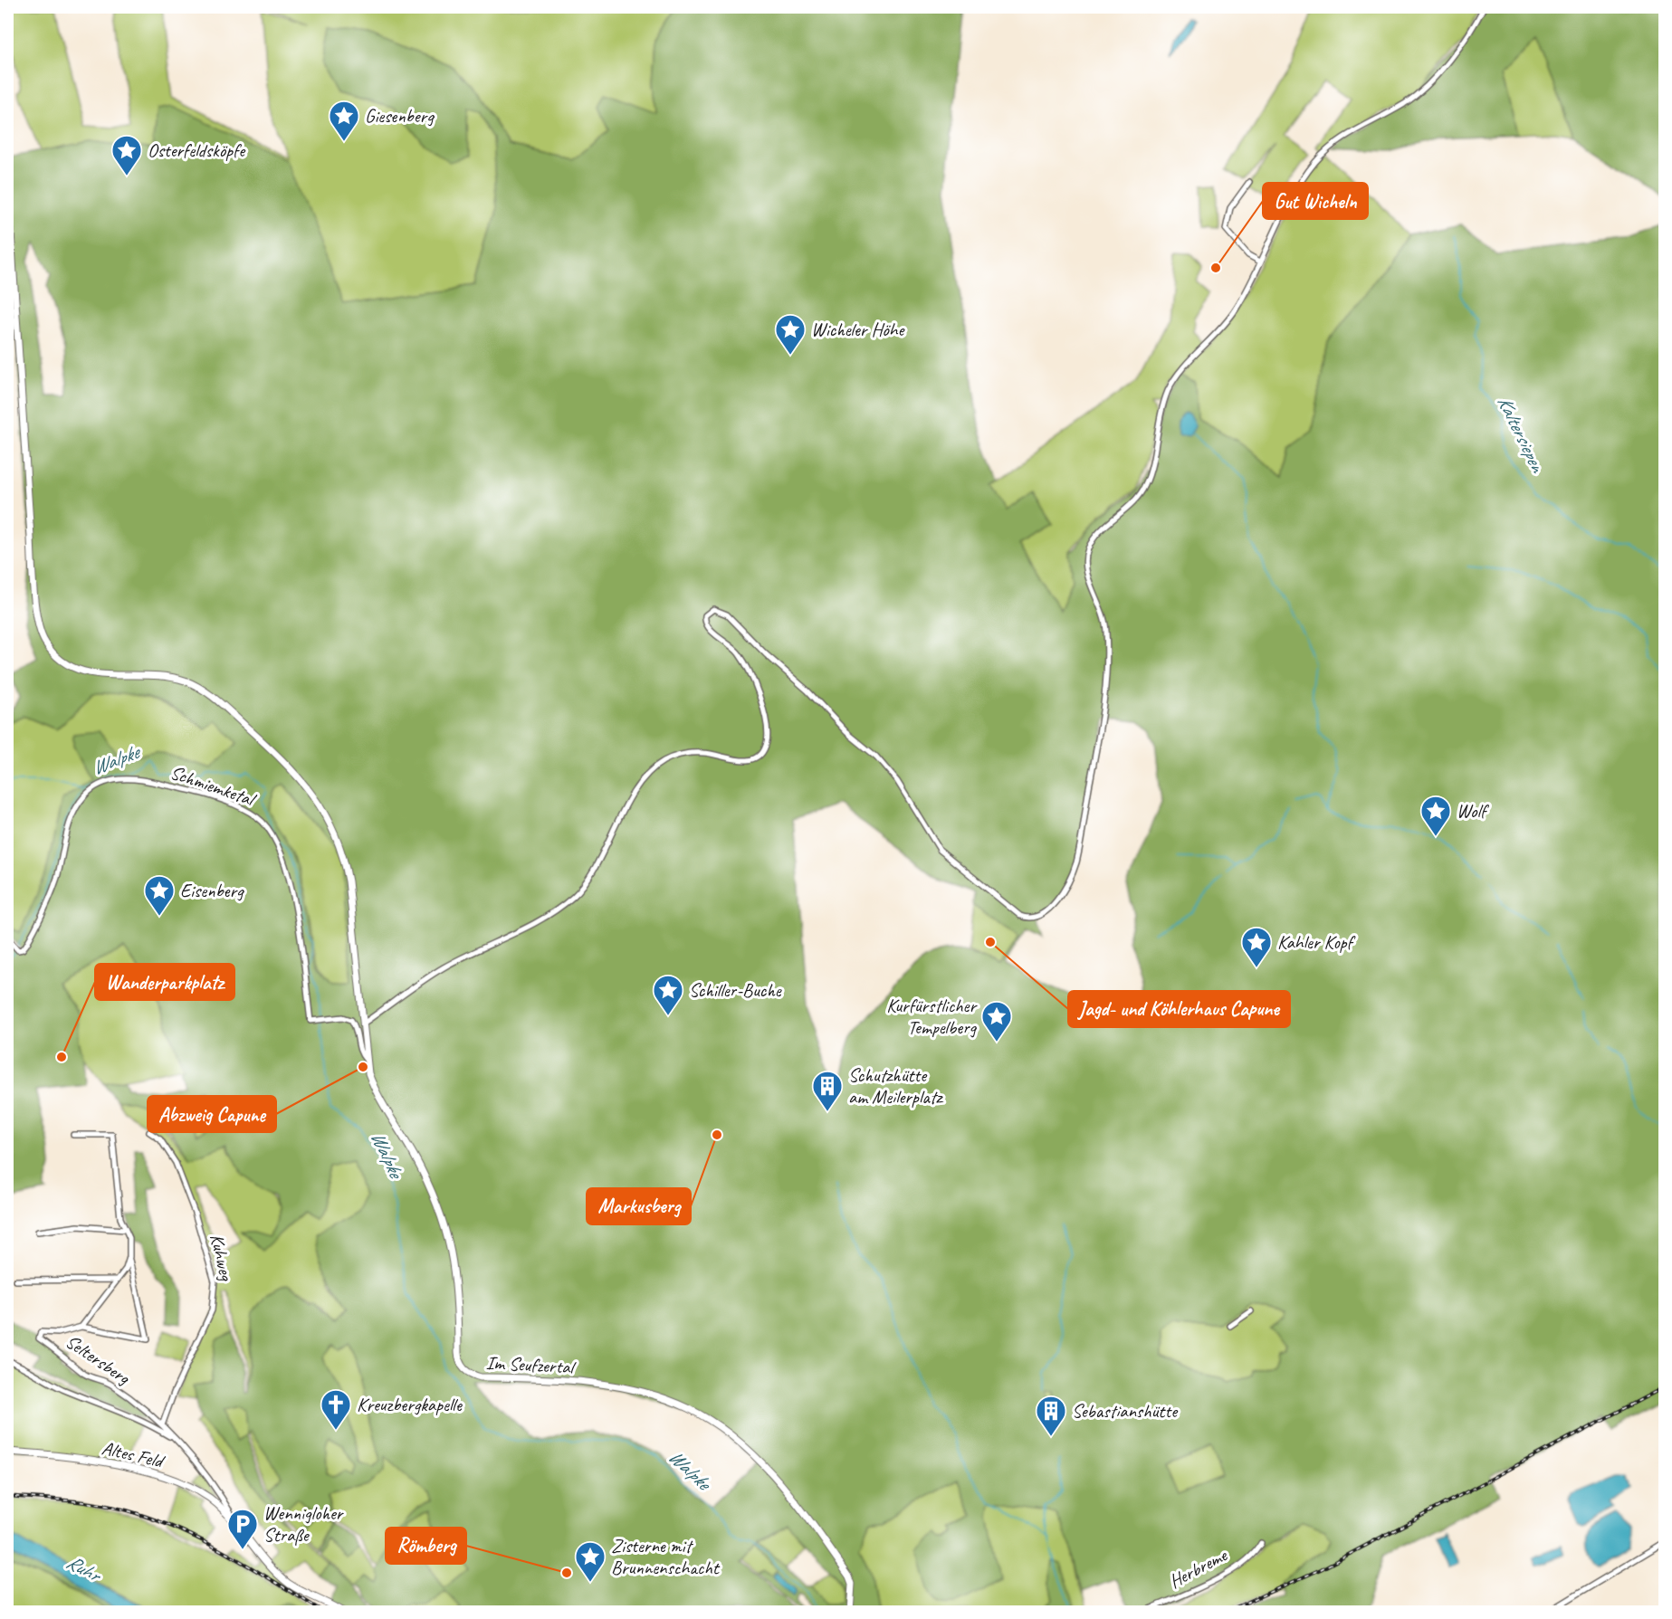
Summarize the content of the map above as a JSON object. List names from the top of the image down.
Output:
{
  "streets": {
    "main road": ["Im Seufzertal", "Altes Feld"],
    "street": [
      "Schmiemketal",
      "Kuhweg",
      "Seltersberg",
      "Herbreme"
    ]
  },
  "crossings": [
    ["Schmiemketal", "Im Seufzertal"],
    ["Kuhweg", "Seltersberg"]
  ],
  "water": ["Kaltersiepen", "Walpke", "Ruhr"],
  "places": {
    "place": [
      "Giesenberg",
      "Osterfeldsköpfe",
      "Wicheler Höhe",
      "Wolf",
      "Eisenberg",
      "Kahler Kopf",
      "Schiller-Buche",
      "Kurfürstlicher Tempelberg",
      "Zisterne mit Brunnenschacht"
    ],
    "other": [
      "Gut Wicheln",
      "Jagd- und Köhlerhaus Capune",
      "Wanderparkplatz",
      "Abzweig Capune",
      "Markusberg",
      "Römberg"
    ],
    "building": ["Schutzhütte am Meilerplatz", "Sebastianshütte"],
    "church": ["Kreuzbergkapelle"],
    "parking": ["Wennigloher Straße"]
  }
}
